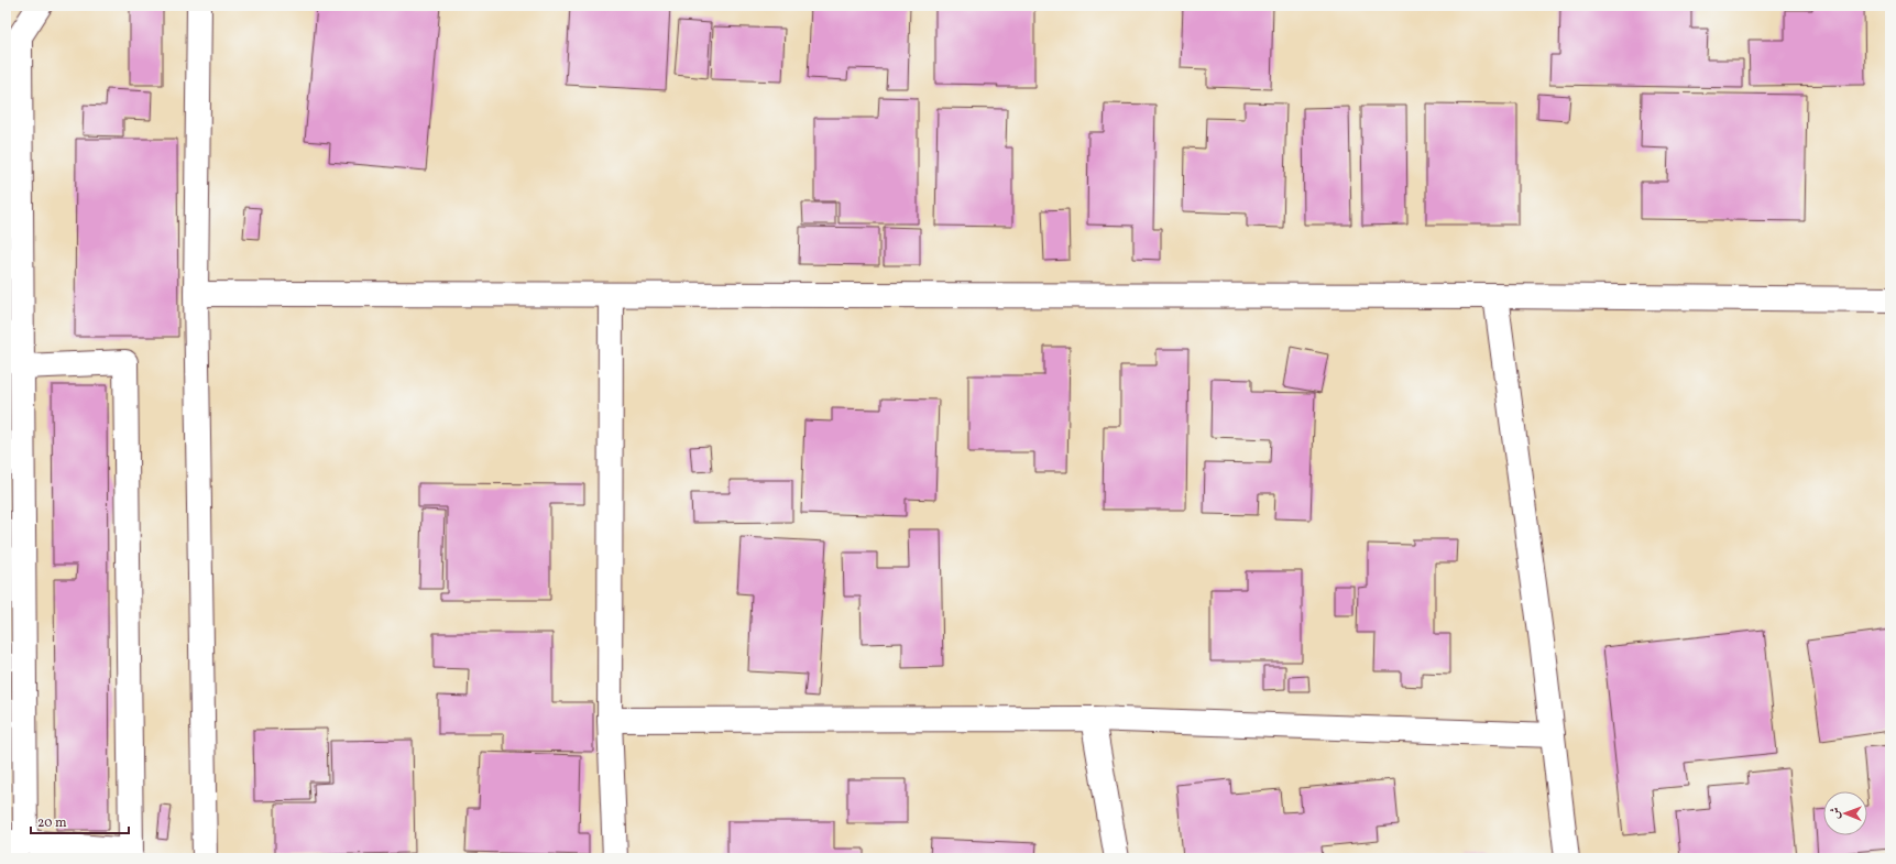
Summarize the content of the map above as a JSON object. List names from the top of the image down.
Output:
{
  "scale_bar": "20 m",
  "north": "left"
}
